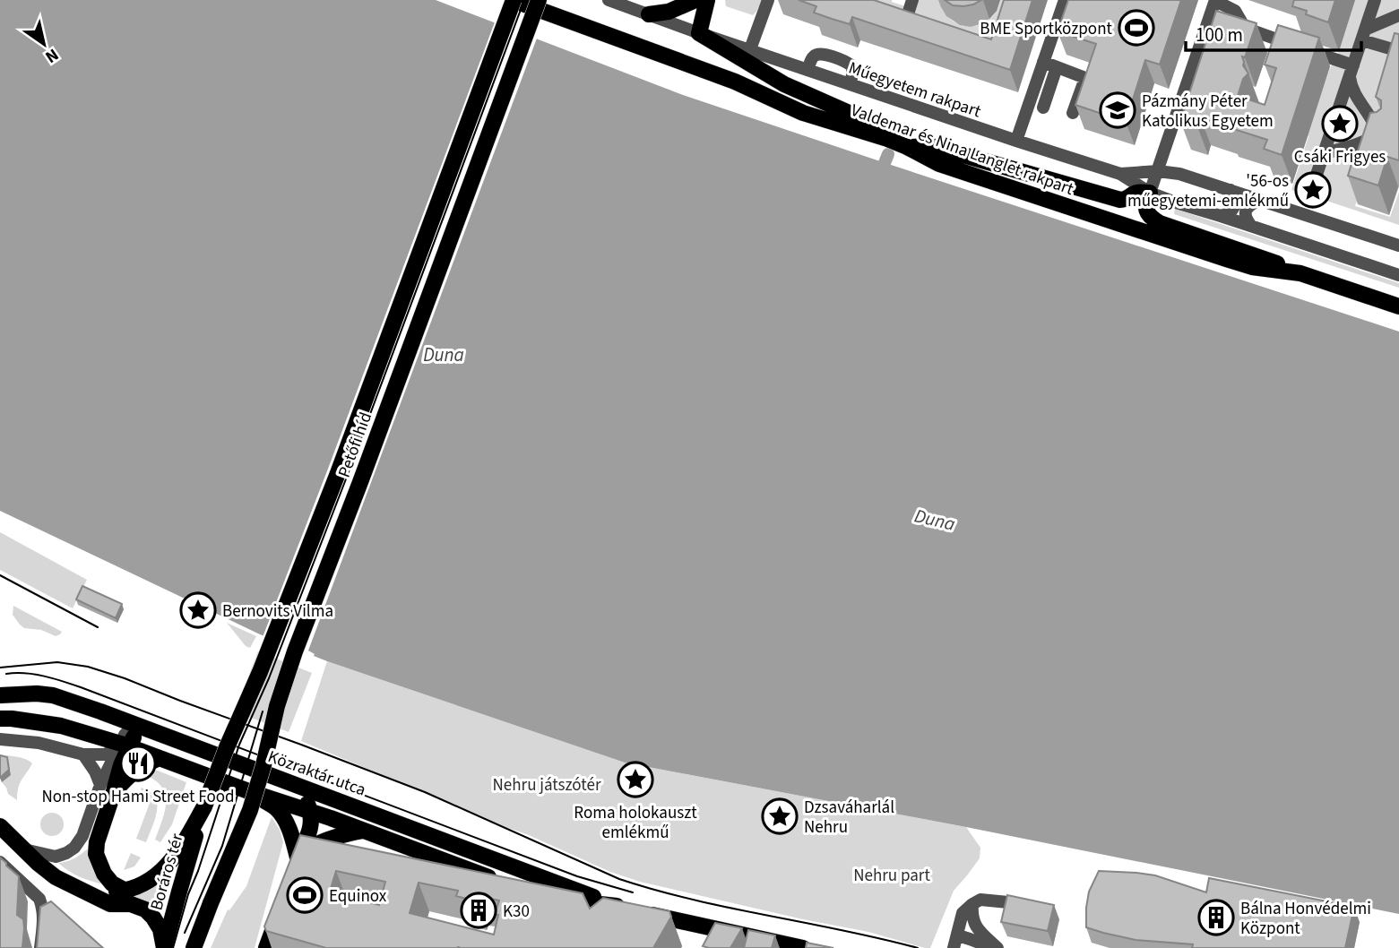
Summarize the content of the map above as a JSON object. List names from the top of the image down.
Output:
{
  "streets": {
    "main road": [
      "Valdemar és Nina Langlet rakpart",
      "Petőfi híd",
      "Közraktár utca",
      "Boráros tér"
    ],
    "street": ["Műegyetem rakpart"]
  },
  "crossings": [
    ["Valdemar és Nina Langlet rakpart", "Petőfi híd"],
    ["Petőfi híd", "Boráros tér"]
  ],
  "water": ["Duna"],
  "parks": ["Nehru játszótér", "Nehru part"],
  "places": {
    "sports": ["BME Sportközpont", "Equinox"],
    "school or university": ["Pázmány Péter Katolikus Egyetem"],
    "place": [
      "Csáki Frigyes",
      "'56-os műegyetemi-emlékmű",
      "Bernovits Vilma",
      "Roma holokauszt emlékmű",
      "Dzsaváharlál Nehru"
    ],
    "restaurant": ["Non-stop Hami Street Food"],
    "building": ["K30", "Bálna Honvédelmi Központ"]
  },
  "scale_bar": "100 m",
  "north": "bottom right"
}
